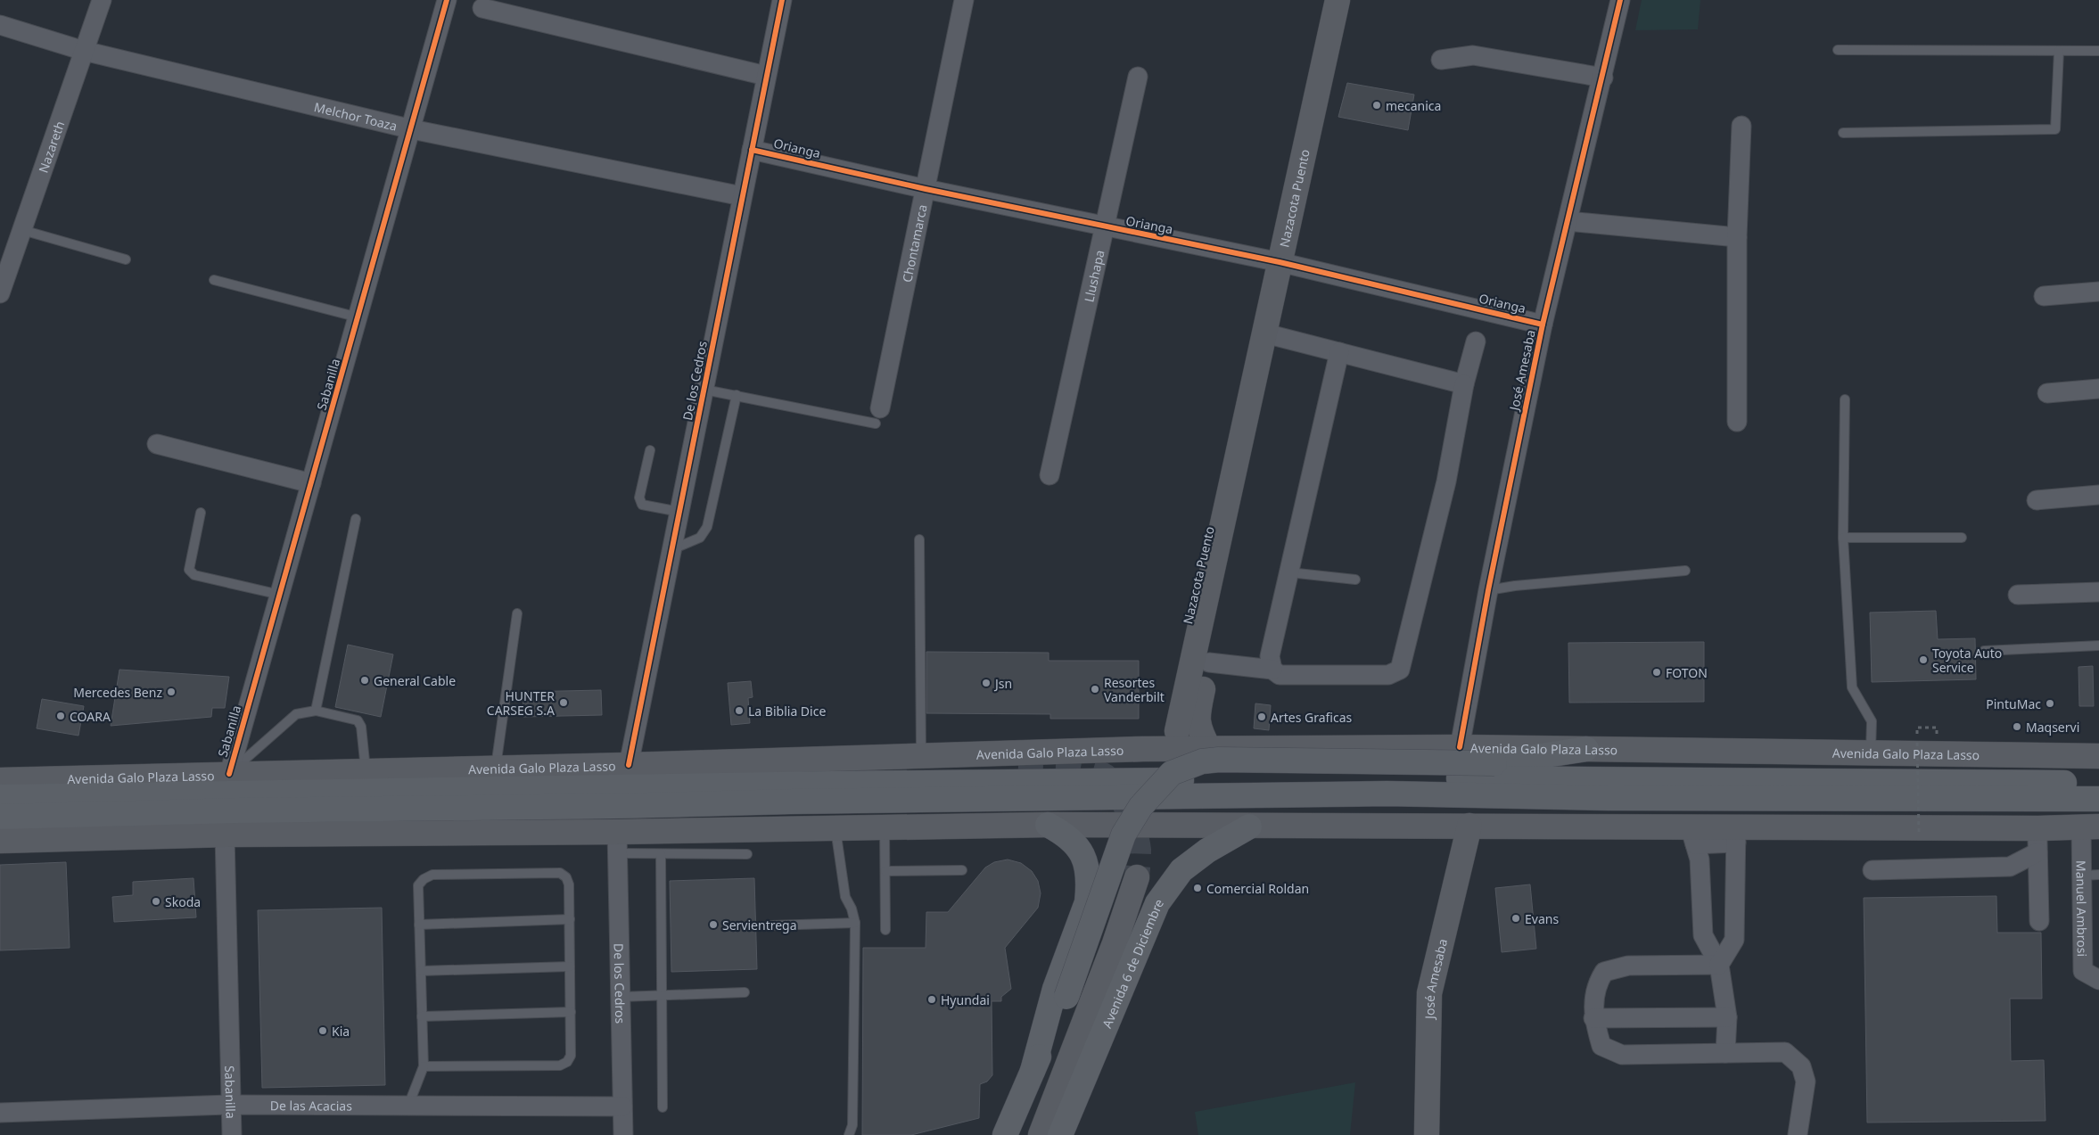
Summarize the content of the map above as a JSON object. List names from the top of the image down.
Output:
{
  "streets": {
    "main road": [
      "Nazacota Puento",
      "José Amesaba",
      "Avenida Galo Plaza Lasso",
      "Avenida 6 de Diciembre"
    ],
    "street": [
      "Melchor Toaza",
      "Nazareth",
      "Orianga",
      "Chontamarca",
      "Llushapa",
      "De los Cedros",
      "Sabanilla",
      "Manuel Ambrosi",
      "De las Acacias"
    ]
  },
  "crossings": [
    ["Melchor Toaza", "Nazareth"],
    ["Melchor Toaza", "De los Cedros"],
    ["Melchor Toaza", "Sabanilla"],
    ["Orianga", "Nazacota Puento"],
    ["Orianga", "Chontamarca"],
    ["Orianga", "Llushapa"],
    ["Orianga", "José Amesaba"],
    ["Orianga", "De los Cedros"],
    ["Nazacota Puento", "Avenida Galo Plaza Lasso"],
    ["José Amesaba", "Avenida Galo Plaza Lasso"],
    ["De los Cedros", "Avenida Galo Plaza Lasso"],
    ["De los Cedros", "De las Acacias"],
    ["Sabanilla", "Avenida Galo Plaza Lasso"],
    ["Sabanilla", "De las Acacias"]
  ],
  "places": [
    "mecanica",
    "Toyota Auto Service",
    "FOTON",
    "General Cable",
    "Jsn",
    "Resortes Vanderbilt",
    "Mercedes Benz",
    "HUNTER CARSEG S.A",
    "PintuMac",
    "La Biblia Dice",
    "COARA",
    "Artes Graficas",
    "Maqservi",
    "Comercial Roldan",
    "Skoda",
    "Evans",
    "Servientrega",
    "Hyundai",
    "Kia"
  ]
}
